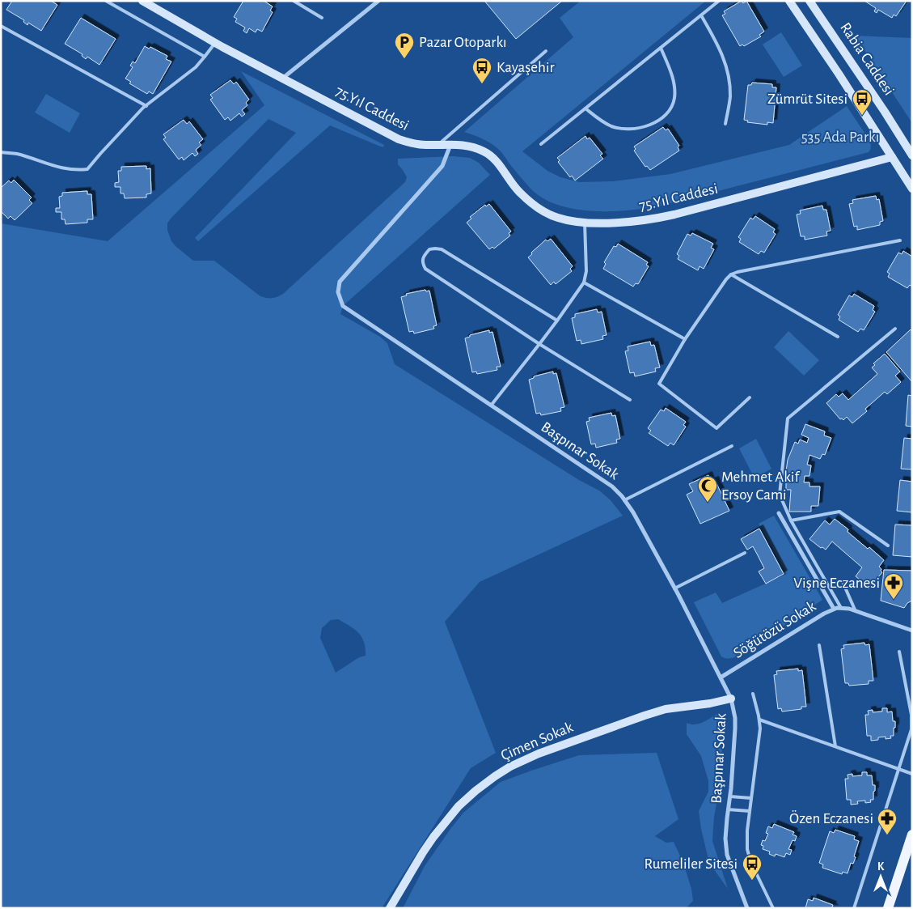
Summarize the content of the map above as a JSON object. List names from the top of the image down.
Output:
{
  "streets": {
    "street": [
      "Rabia Caddesi",
      "75.Yıl Caddesi",
      "Başpınar Sokak",
      "Söğütözü Sokak",
      "Çimen Sokak"
    ]
  },
  "crossings": [
    ["Rabia Caddesi", "75.Yıl Caddesi"],
    ["75.Yıl Caddesi", "Başpınar Sokak"],
    ["Başpınar Sokak", "Söğütözü Sokak"],
    ["Başpınar Sokak", "Çimen Sokak"]
  ],
  "parks": ["535 Ada Parkı"],
  "places": {
    "parking": ["Pazar Otoparkı"],
    "bus stop": ["Kayaşehir", "Zümrüt Sitesi", "Rumeliler Sitesi"],
    "mosque": ["Mehmet Akif Ersoy Cami"],
    "pharmacy": ["Vişne Eczanesi", "Özen Eczanesi"]
  },
  "north": "top"
}
